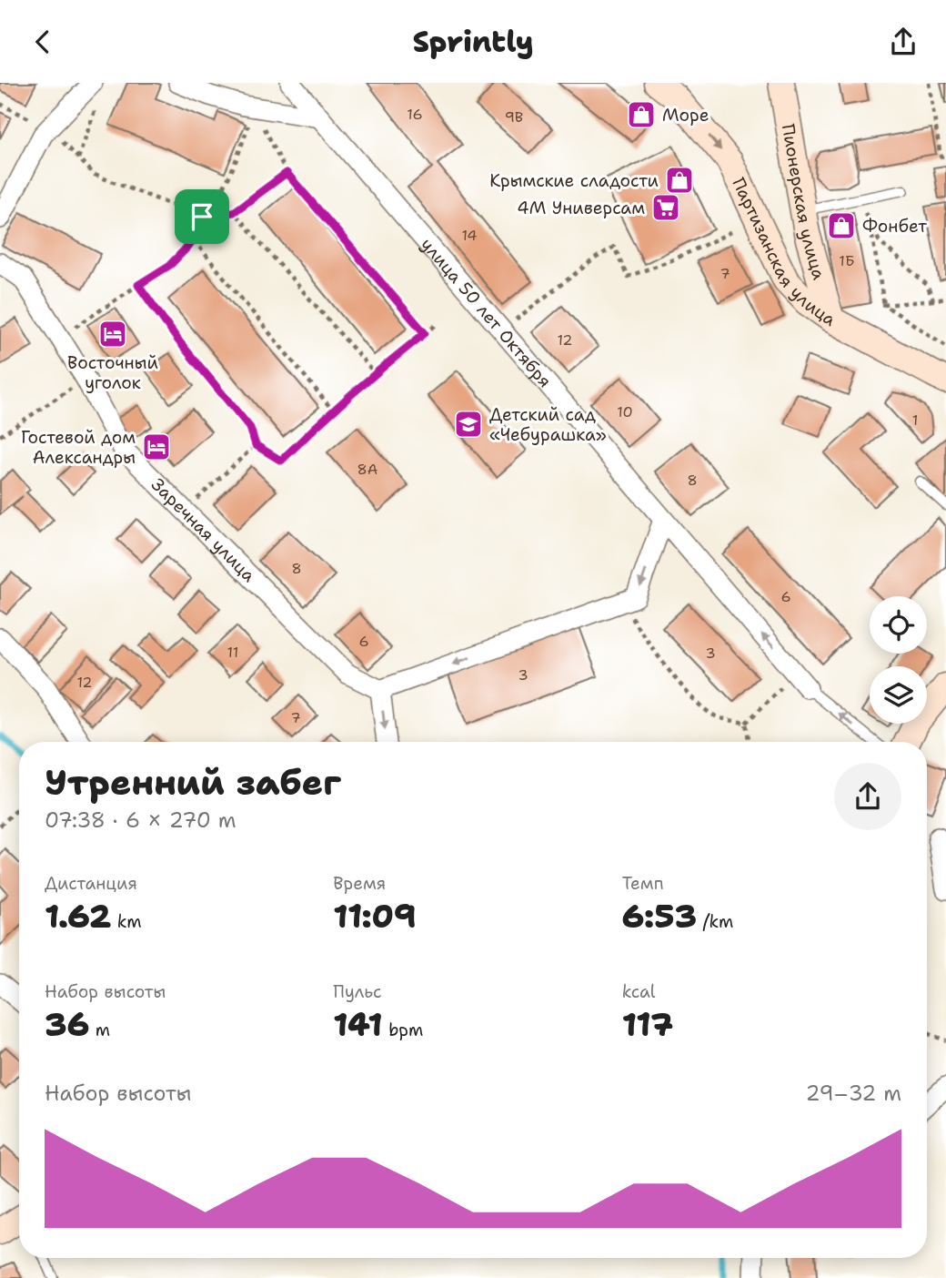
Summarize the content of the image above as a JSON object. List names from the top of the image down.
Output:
{
  "streets": {
    "main road": ["Пионерская улица", "Партизанская улица"],
    "street": ["улица 50 лет Октября", "Заречная улица"]
  },
  "crossings": [
    ["Пионерская улица", "Партизанская улица"]
  ],
  "one_way": ["Партизанская улица"],
  "places": {
    "shop": ["Море", "Крымские сладости", "Фонбет"],
    "supermarket": ["4М Универсам"],
    "hotel": ["Восточный уголок", "Гостевой дом Александры"],
    "school or university": ["Детский сад «Чебурашка»"]
  },
  "house_numbers": [
    "16",
    "9В",
    "14",
    "1Б",
    "7",
    "12",
    "10",
    "1",
    "8А",
    "8",
    "8",
    "6",
    "6",
    "11",
    "3",
    "3",
    "12",
    "7"
  ],
  "page": {
    "header": "Sprintly",
    "heading": ["Утренний забег", "07:38 · 6 × 270 m"],
    "stats": [
      ["Дистанция", "1.62 km"],
      ["Время", "11:09"],
      ["Темп", "6:53 /km"],
      ["Набор высоты", "36 m"],
      ["Пульс", "141 bpm"],
      ["kcal", "117"]
    ],
    "chart": ["Набор высоты", "29–32 m"]
  }
}
